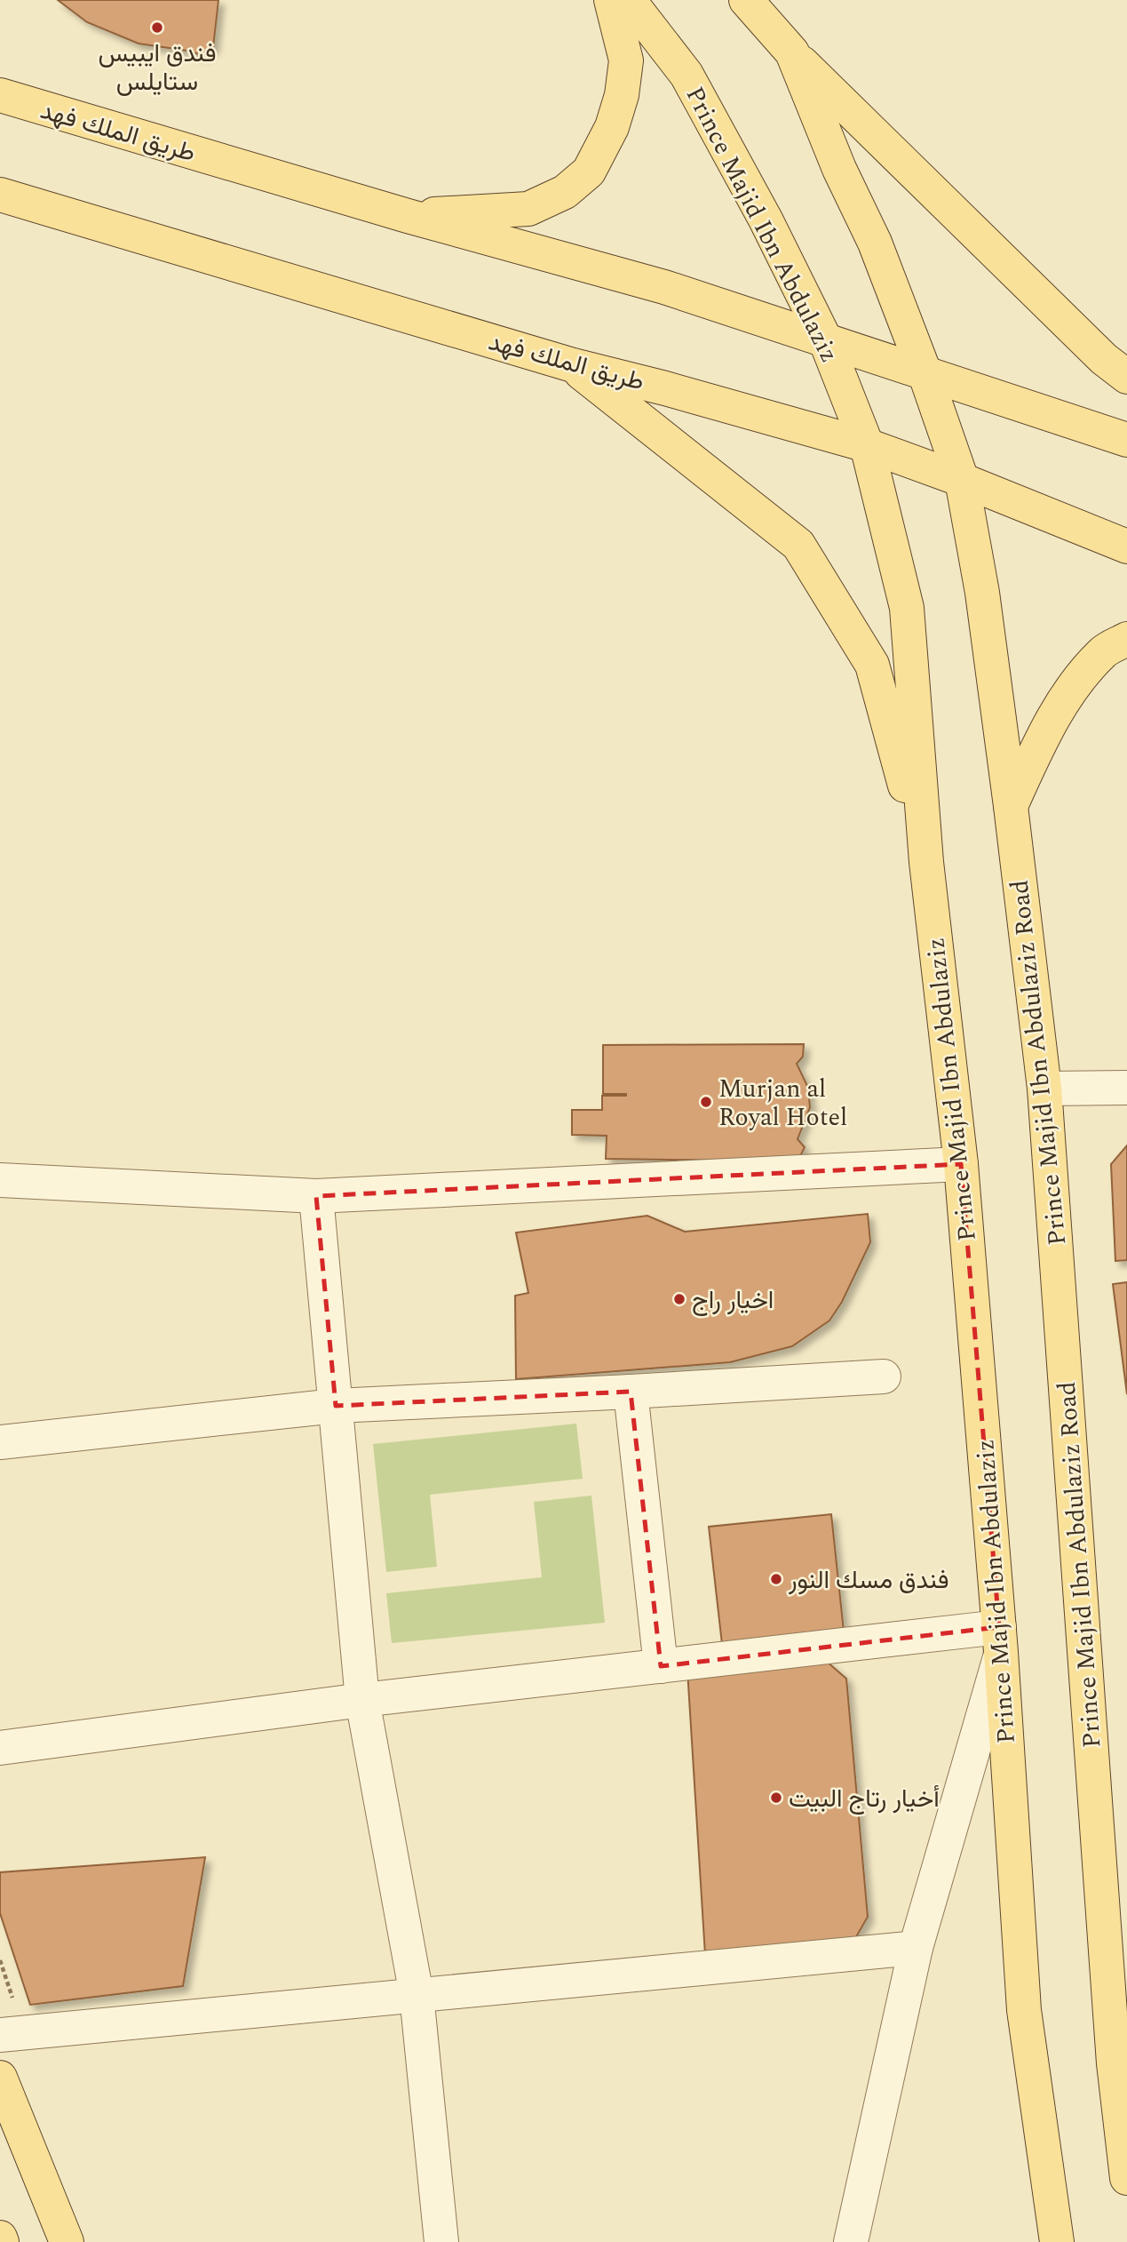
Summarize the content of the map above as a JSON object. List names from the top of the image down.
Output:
{
  "streets": {
    "main road": ["طريق الملك فهد", "Prince Majid Ibn Abdulaziz", "Prince Majid Ibn Abdulaziz Road"]
  },
  "crossings": [
    ["طريق الملك فهد", "Prince Majid Ibn Abdulaziz"],
    ["طريق الملك فهد", "Prince Majid Ibn Abdulaziz Road"]
  ],
  "places": [
    "فندق ايبيس ستايلس",
    "Murjan al Royal Hotel",
    "اخيار راج",
    "فندق مسك النور",
    "أخيار رتاج البيت"
  ]
}
